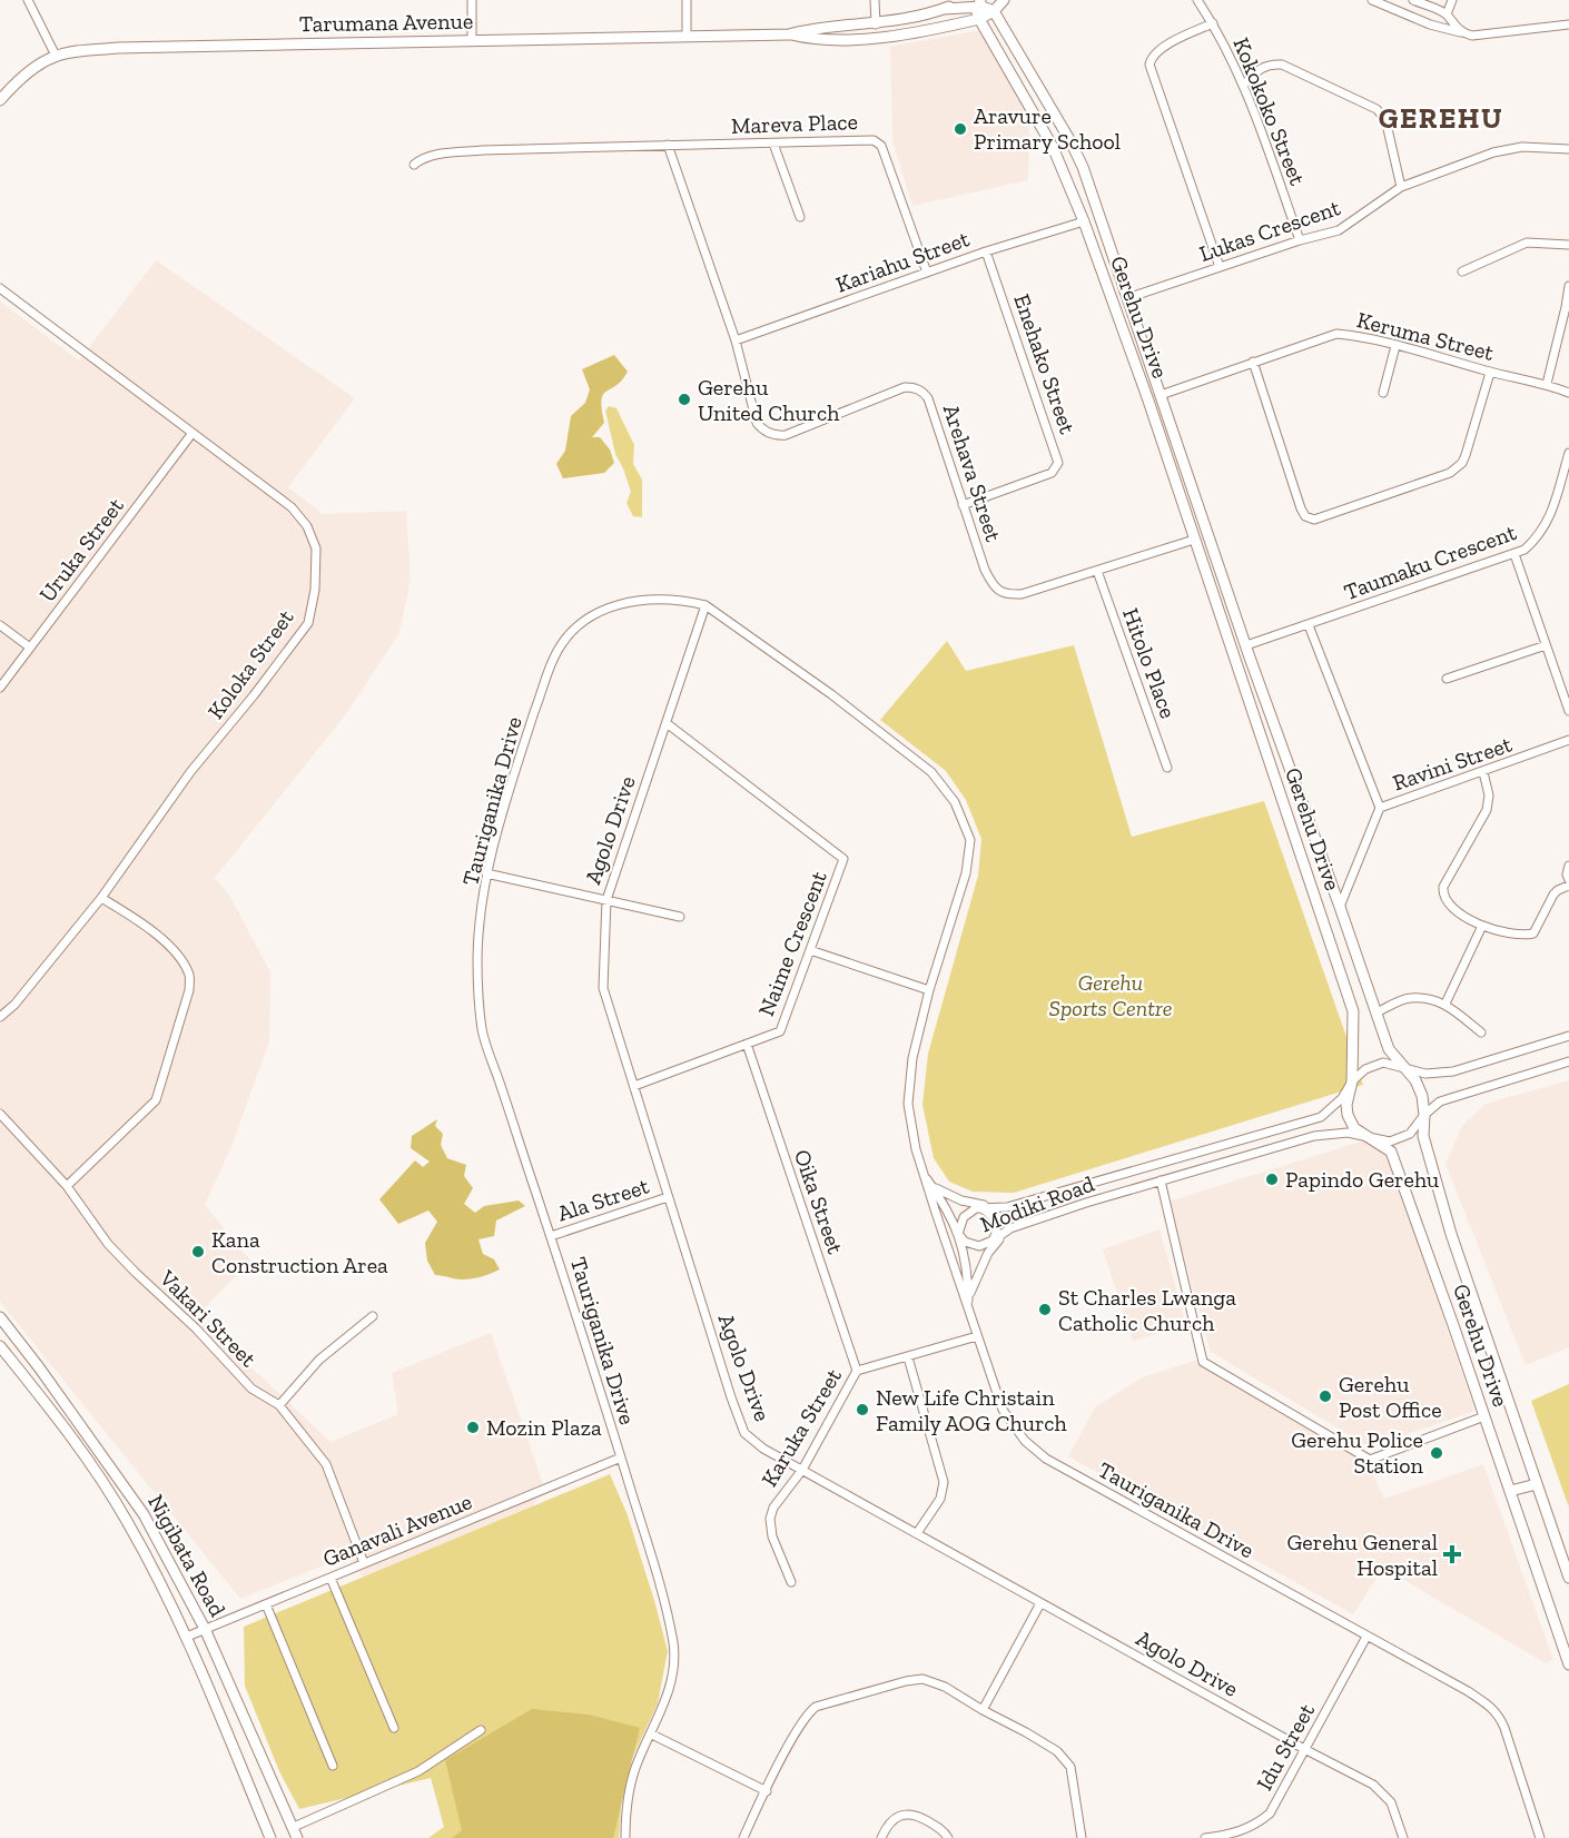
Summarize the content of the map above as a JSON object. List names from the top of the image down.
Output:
{
  "streets": {
    "street": [
      "Tarumana Avenue",
      "Kokokoko Street",
      "Mareva Place",
      "Lukas Crescent",
      "Kariahu Street",
      "Gerehu Drive",
      "Keruma Street",
      "Enehako Street",
      "Arehava Street",
      "Uruka Street",
      "Taumaku Crescent",
      "Hitolo Place",
      "Koloka Street",
      "Ravini Street",
      "Tauriganika Drive",
      "Agolo Drive",
      "Naime Crescent",
      "Ala Street",
      "Oika Street",
      "Modiki Road",
      "Vakari Street",
      "Karuka Street",
      "Ganavali Avenue",
      "Nigibata Road",
      "Idu Street"
    ]
  },
  "crossings": [
    ["Tarumana Avenue", "Gerehu Drive"],
    ["Kokokoko Street", "Lukas Crescent"],
    ["Mareva Place", "Kariahu Street"],
    ["Mareva Place", "Arehava Street"],
    ["Lukas Crescent", "Gerehu Drive"],
    ["Kariahu Street", "Gerehu Drive"],
    ["Kariahu Street", "Enehako Street"],
    ["Kariahu Street", "Arehava Street"],
    ["Gerehu Drive", "Keruma Street"],
    ["Gerehu Drive", "Arehava Street"],
    ["Gerehu Drive", "Taumaku Crescent"],
    ["Gerehu Drive", "Modiki Road"],
    ["Enehako Street", "Arehava Street"],
    ["Arehava Street", "Hitolo Place"],
    ["Uruka Street", "Koloka Street"],
    ["Taumaku Crescent", "Ravini Street"],
    ["Tauriganika Drive", "Agolo Drive"],
    ["Tauriganika Drive", "Ala Street"],
    ["Tauriganika Drive", "Modiki Road"],
    ["Tauriganika Drive", "Karuka Street"],
    ["Tauriganika Drive", "Ganavali Avenue"],
    ["Tauriganika Drive", "Idu Street"],
    ["Agolo Drive", "Naime Crescent"],
    ["Agolo Drive", "Ala Street"],
    ["Agolo Drive", "Karuka Street"],
    ["Agolo Drive", "Idu Street"],
    ["Naime Crescent", "Oika Street"],
    ["Oika Street", "Karuka Street"],
    ["Vakari Street", "Ganavali Avenue"],
    ["Ganavali Avenue", "Nigibata Road"]
  ],
  "districts": ["GEREHU"],
  "parks": ["Gerehu Sports Centre"],
  "places": {
    "other": [
      "Aravure Primary School",
      "Gerehu United Church",
      "Papindo Gerehu",
      "Kana Construction Area",
      "St Charles Lwanga Catholic Church",
      "Gerehu Post Office",
      "New Life Christain Family AOG Church",
      "Mozin Plaza",
      "Gerehu Police Station"
    ],
    "health": ["Gerehu General Hospital"]
  }
}
